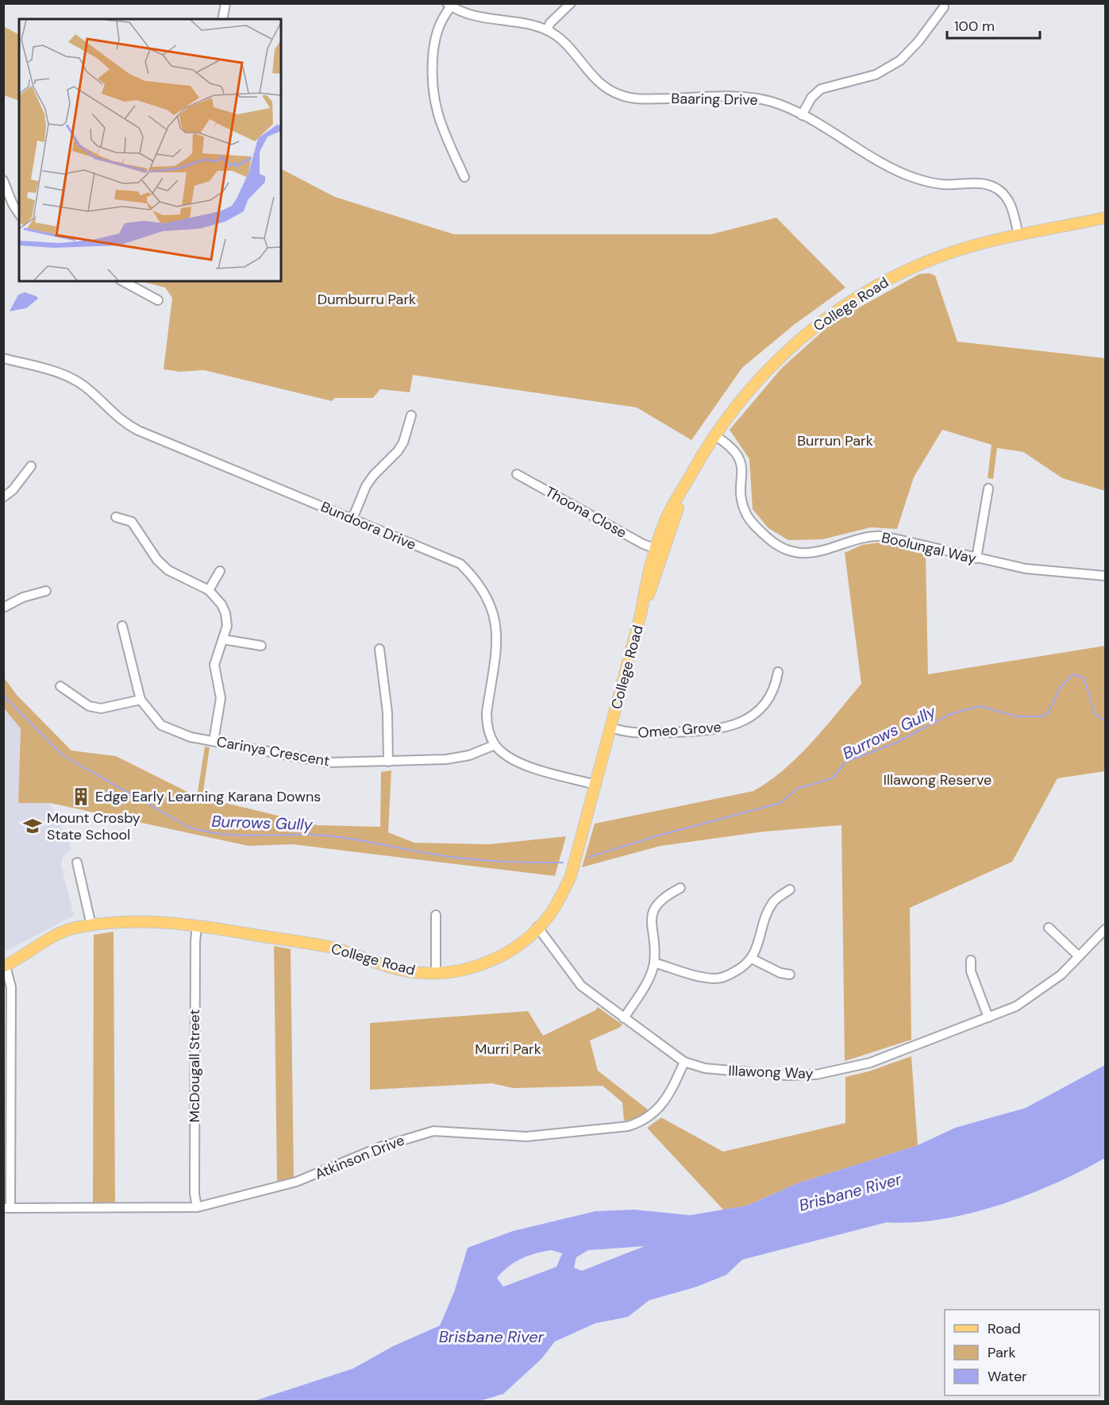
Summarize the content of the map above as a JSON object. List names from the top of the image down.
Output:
{
  "streets": {
    "main road": ["College Road"],
    "street": [
      "Baaring Drive",
      "Thoona Close",
      "Bundoora Drive",
      "Boolungal Way",
      "Omeo Grove",
      "Carinya Crescent",
      "McDougall Street",
      "Illawong Way",
      "Atkinson Drive"
    ]
  },
  "crossings": [
    ["Baaring Drive", "College Road"],
    ["College Road", "Thoona Close"],
    ["College Road", "Boolungal Way"],
    ["College Road", "Omeo Grove"],
    ["College Road", "McDougall Street"],
    ["College Road", "Illawong Way"],
    ["Bundoora Drive", "Carinya Crescent"],
    ["McDougall Street", "Atkinson Drive"],
    ["Illawong Way", "Atkinson Drive"]
  ],
  "water": ["Burrows Gully", "Brisbane River"],
  "parks": [
    "Dumburru Park",
    "Burrun Park",
    "Illawong Reserve",
    "Murri Park"
  ],
  "places": {
    "building": ["Edge Early Learning Karana Downs"],
    "school or university": ["Mount Crosby State School"]
  },
  "legend": ["Road", "Park", "Water"],
  "scale_bar": "100 m"
}
